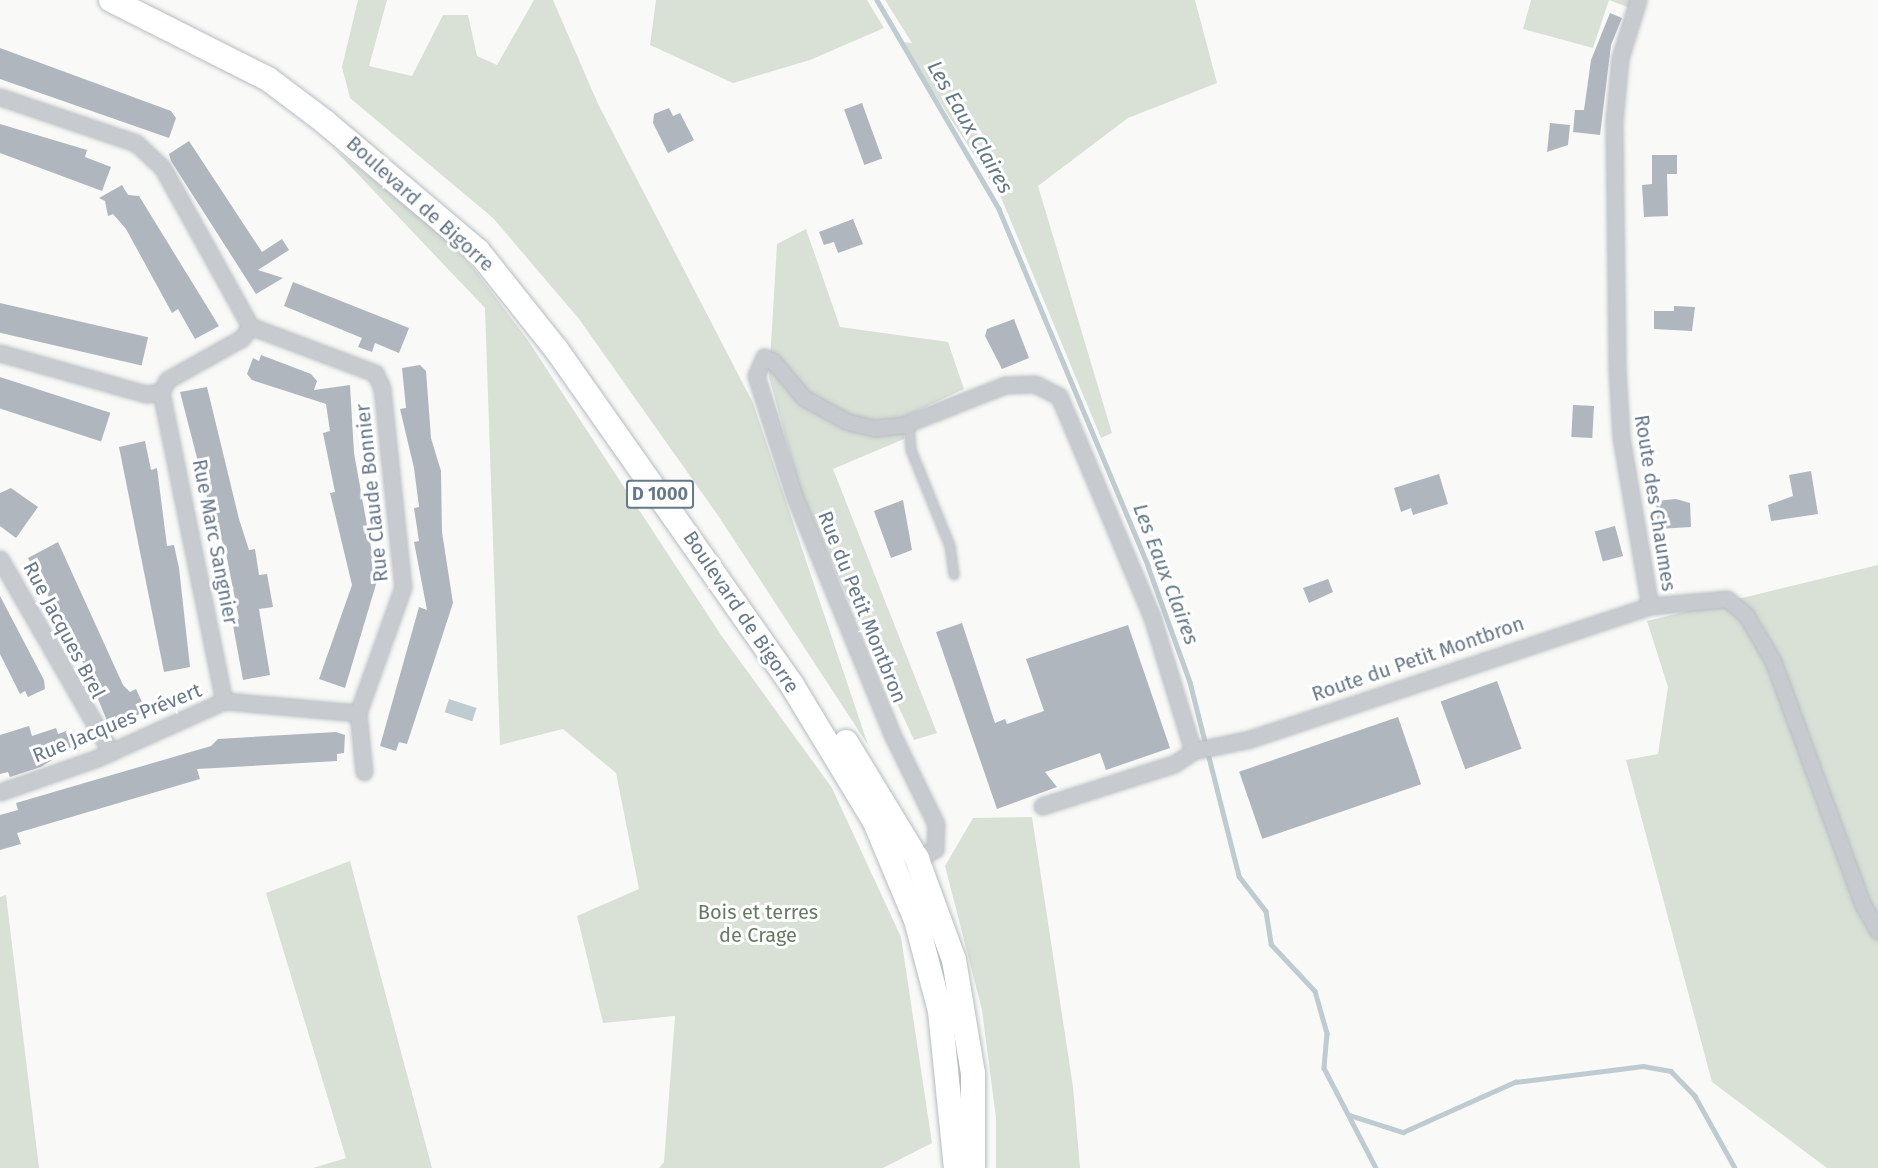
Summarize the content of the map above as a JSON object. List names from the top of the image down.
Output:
{
  "streets": {
    "main road": ["Boulevard de Bigorre", "D 1000"],
    "street": [
      "Rue Claude Bonnier",
      "Route des Chaumes",
      "Rue Marc Sangnier",
      "Rue du Petit Montbron",
      "Rue Jacques Brel",
      "Route du Petit Montbron",
      "Rue Jacques Prévert"
    ]
  },
  "crossings": [
    ["Boulevard de Bigorre", "Rue du Petit Montbron"],
    ["Rue Claude Bonnier", "Rue Jacques Prévert"],
    ["Route des Chaumes", "Route du Petit Montbron"],
    ["Rue Marc Sangnier", "Rue Jacques Prévert"],
    ["Rue Jacques Brel", "Rue Jacques Prévert"]
  ],
  "water": ["Les Eaux Claires"],
  "parks": ["Bois et terres de Crage"]
}
